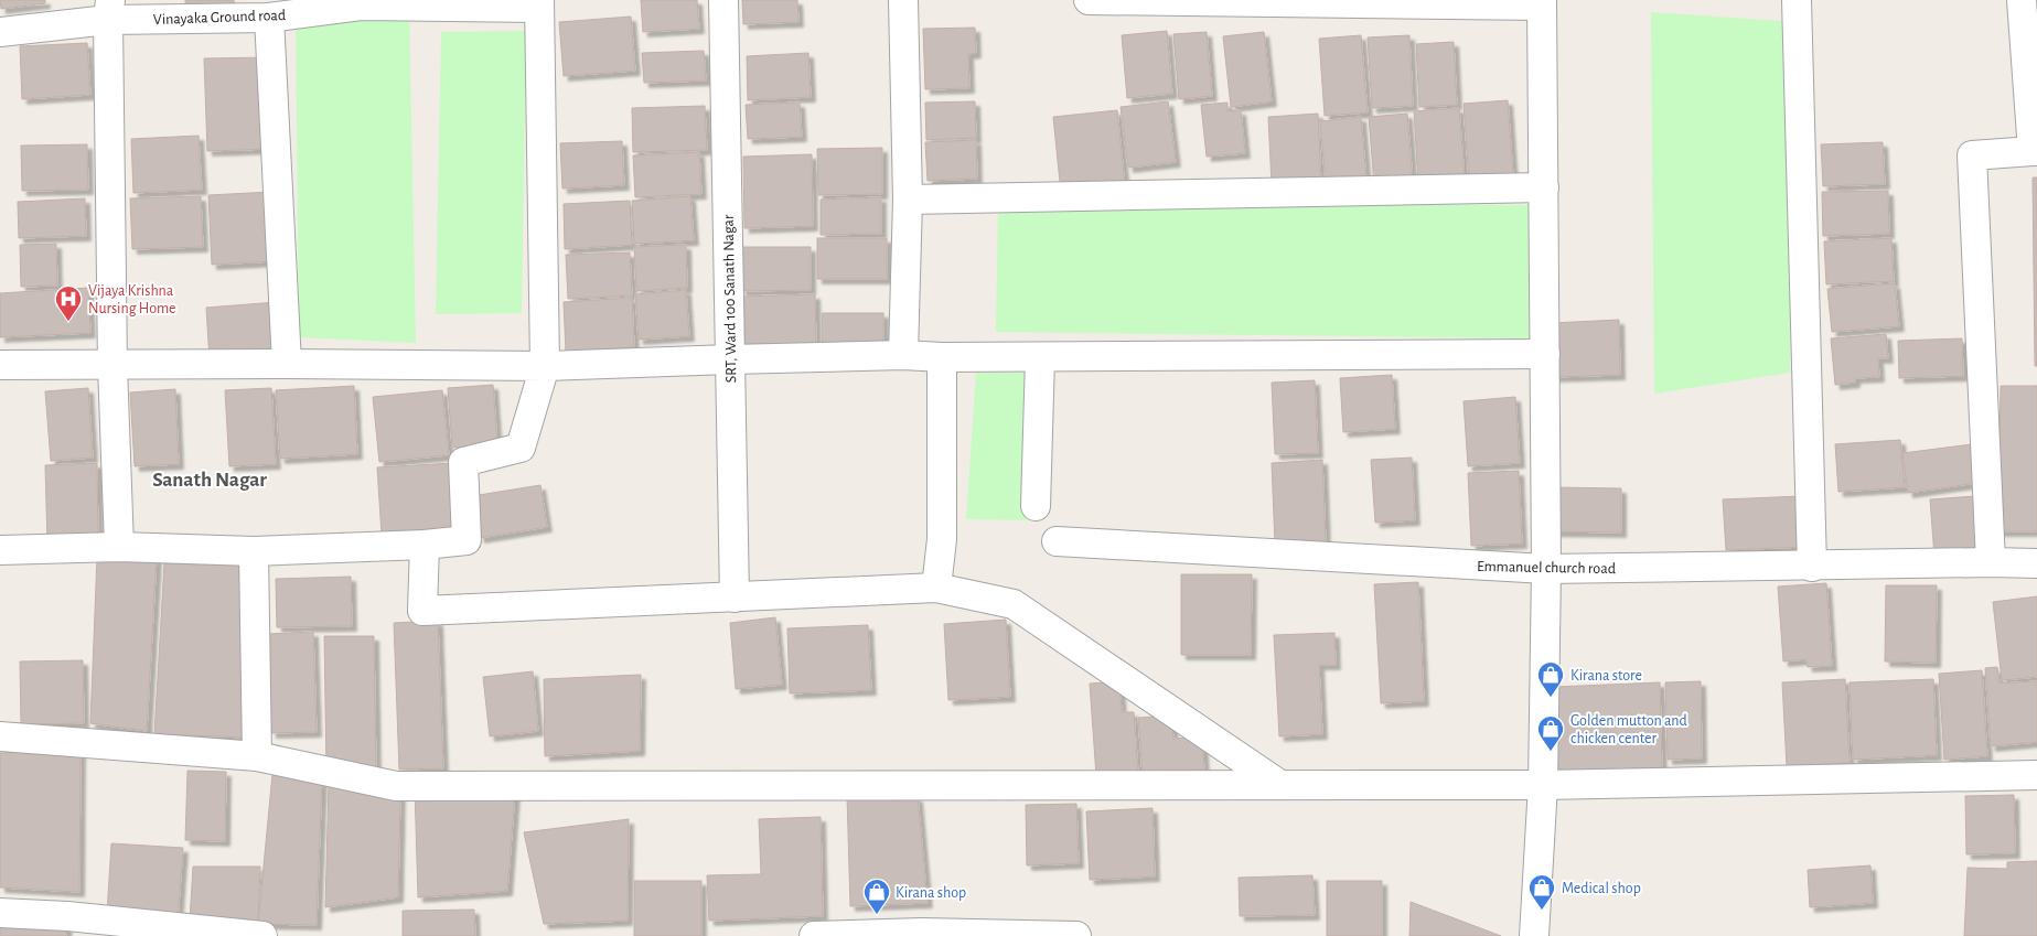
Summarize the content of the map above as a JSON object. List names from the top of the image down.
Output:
{
  "streets": {
    "street": ["Vinayaka Ground road", "SRT, Ward 100 Sanath Nagar", "Emmanuel church road"]
  },
  "districts": ["Sanath Nagar"],
  "places": {
    "hospital": ["Vijaya Krishna Nursing Home"],
    "shop": [
      "Kirana store",
      "Golden mutton and chicken center",
      "Medical shop",
      "Kirana shop"
    ]
  }
}
